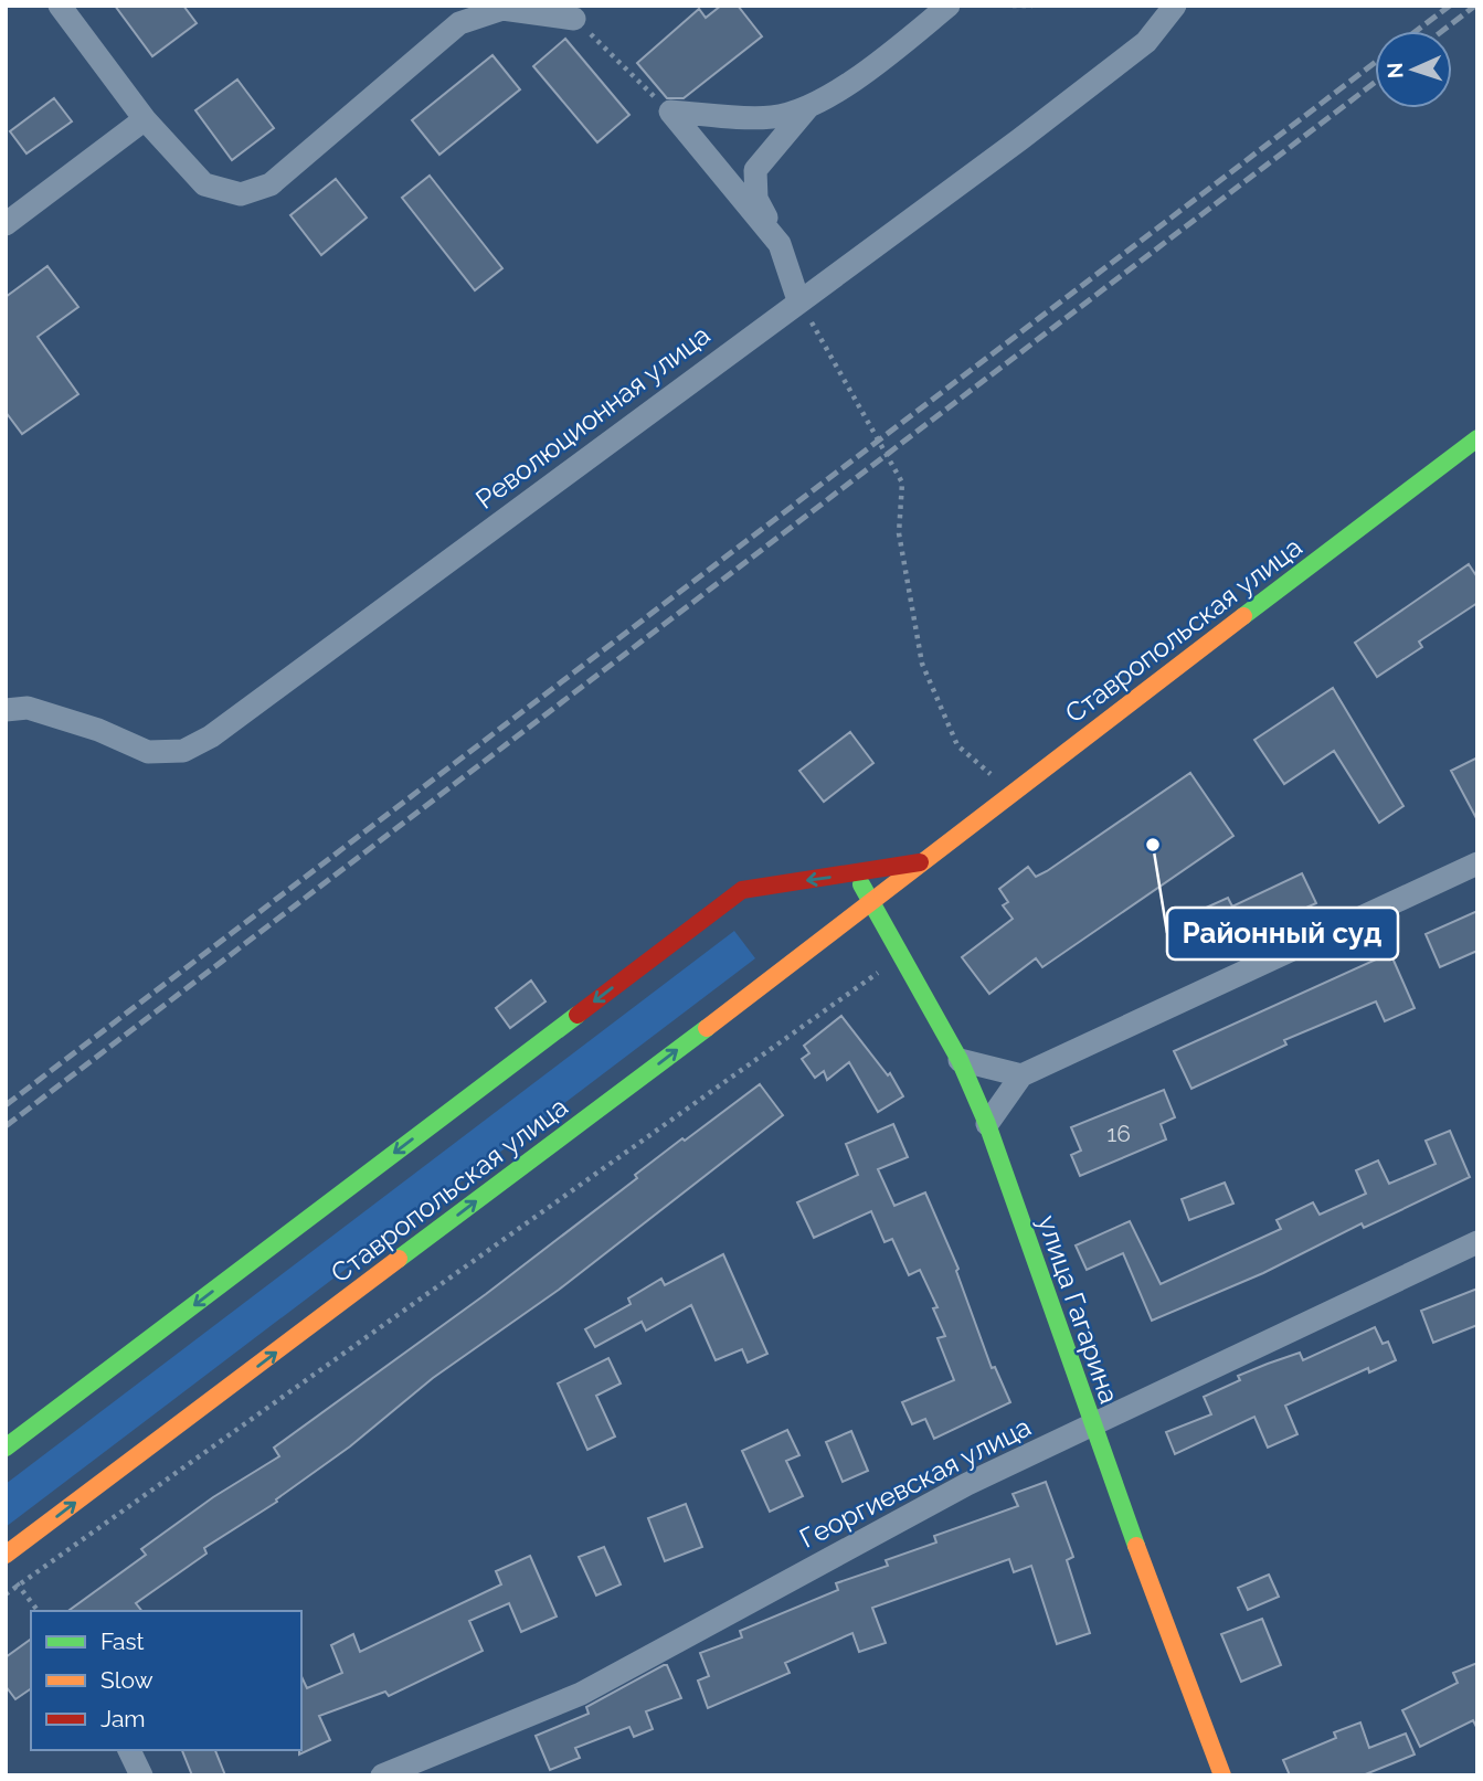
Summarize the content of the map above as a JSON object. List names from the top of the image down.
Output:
{
  "streets": {
    "main road": ["Ставропольская улица", "улица Гагарина"],
    "street": ["Революционная улица", "Георгиевская улица"]
  },
  "crossings": [
    ["Ставропольская улица", "улица Гагарина"],
    ["улица Гагарина", "Георгиевская улица"]
  ],
  "places": ["Районный суд"],
  "house_numbers": ["16"],
  "legend": ["Fast", "Slow", "Jam"],
  "north": "left"
}
